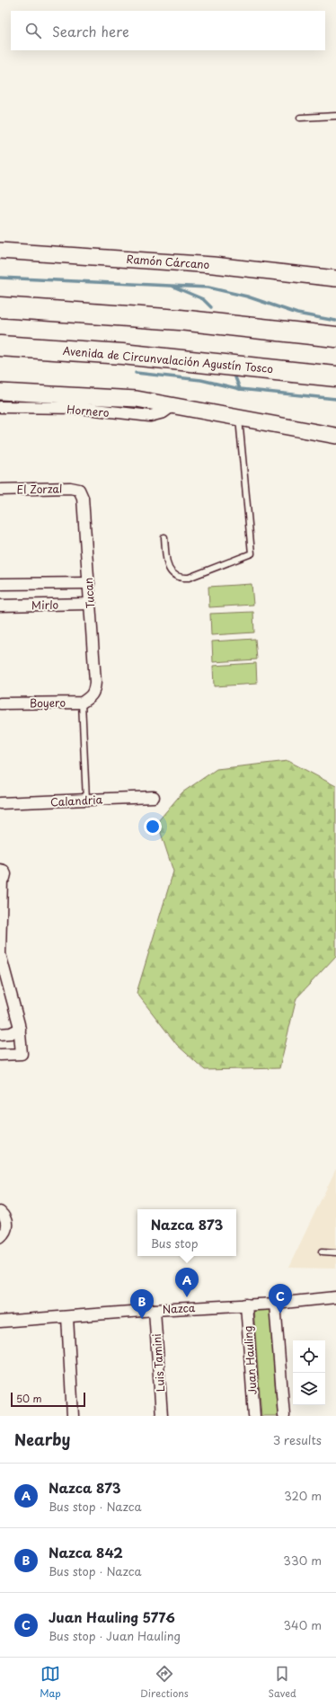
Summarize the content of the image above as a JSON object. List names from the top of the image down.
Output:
{
  "streets": {
    "highway": ["Avenida de Circunvalación Agustín Tosco"],
    "main road": ["Ramón Cárcano"],
    "street": [
      "Hornero",
      "El Zorzal",
      "Tucan",
      "Mirlo",
      "Boyero",
      "Calandria",
      "Nazca",
      "Juan Hauling",
      "Luis Tamini"
    ]
  },
  "crossings": [
    ["El Zorzal", "Tucan"],
    ["Tucan", "Mirlo"],
    ["Tucan", "Boyero"],
    ["Nazca", "Juan Hauling"],
    ["Nazca", "Luis Tamini"]
  ],
  "scale_bar": "50 m",
  "page": {
    "search": "Search here",
    "popup": ["Nazca 873", "Bus stop"],
    "pins": ["A", "C", "B"],
    "scale": "50 m",
    "heading": ["Nearby", "3 results"],
    "list": [
      {
        "mark": "A",
        "name": "Nazca 873",
        "note": "Bus stop · Nazca",
        "value": "320 m"
      },
      {
        "mark": "B",
        "name": "Nazca 842",
        "note": "Bus stop · Nazca",
        "value": "330 m"
      },
      {
        "mark": "C",
        "name": "Juan Hauling 5776",
        "note": "Bus stop · Juan Hauling",
        "value": "340 m"
      }
    ],
    "nav": ["Map", "Directions", "Saved"]
  }
}
